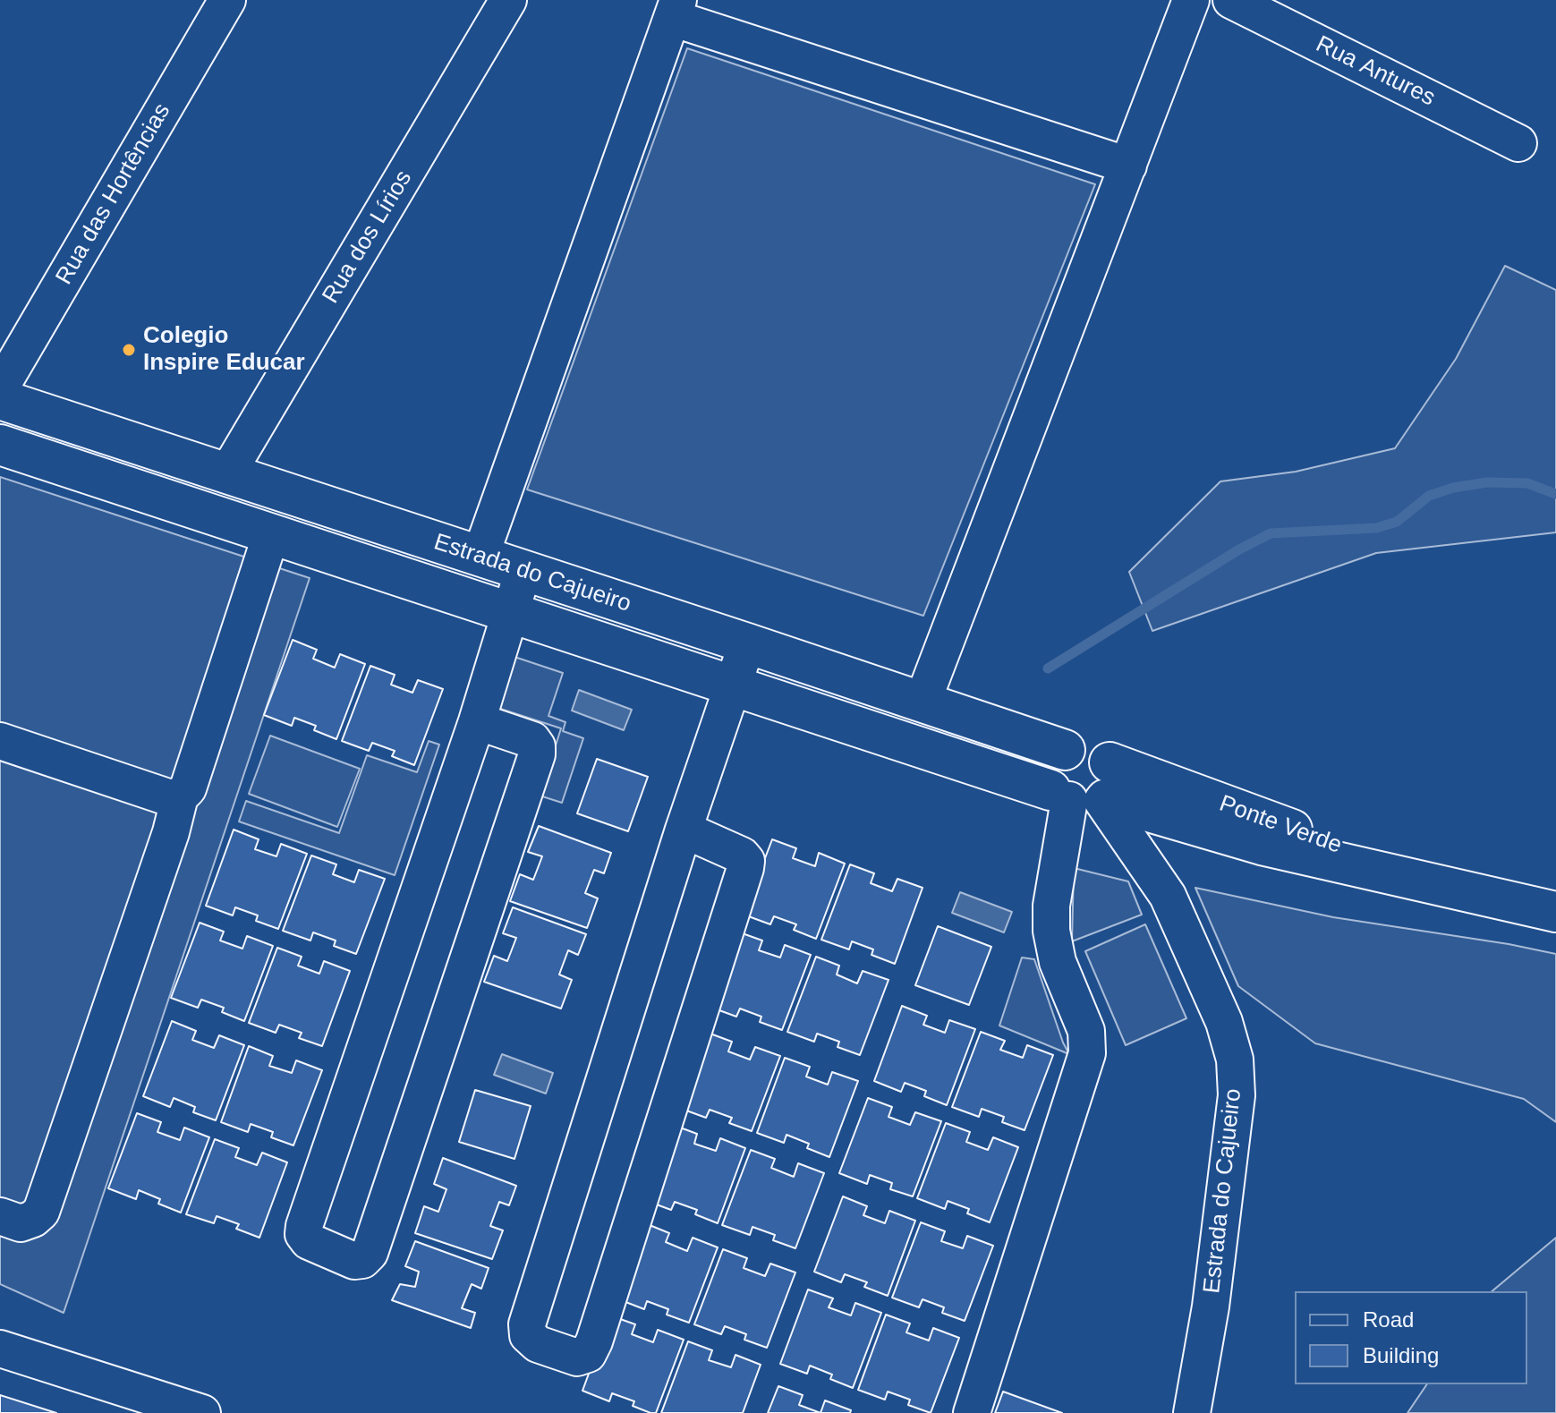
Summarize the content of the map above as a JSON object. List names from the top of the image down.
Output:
{
  "streets": {
    "main road": ["Estrada do Cajueiro", "Ponte Verde"],
    "street": ["Rua Antures", "Rua das Hortências", "Rua dos Lírios"]
  },
  "crossings": [
    ["Rua dos Lírios", "Estrada do Cajueiro"],
    ["Estrada do Cajueiro", "Ponte Verde"]
  ],
  "places": ["Colegio Inspire Educar"],
  "legend": ["Road", "Building"]
}
